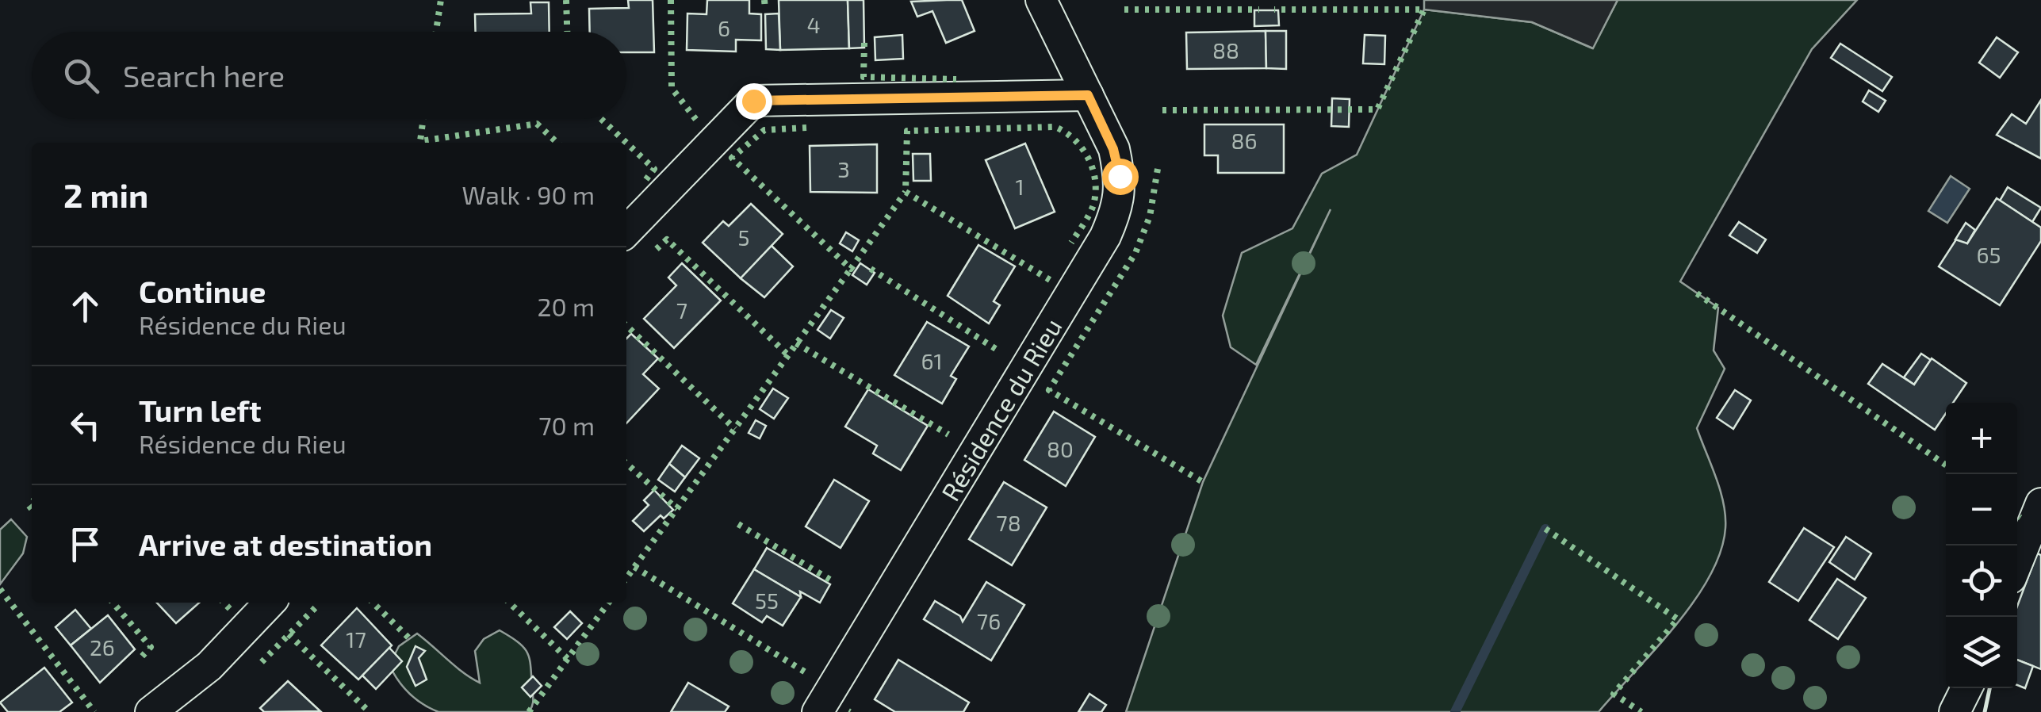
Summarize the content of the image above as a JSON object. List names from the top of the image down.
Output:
{
  "streets": {
    "street": ["Résidence du Rieu"]
  },
  "house_numbers": [
    "4",
    "6",
    "88",
    "86",
    "3",
    "1",
    "5",
    "65",
    "7",
    "61",
    "80",
    "78",
    "55",
    "76",
    "17",
    "26"
  ],
  "page": {
    "search": "Search here",
    "heading": ["2 min", "Walk · 90 m"],
    "list": [
      ["Continue", "Résidence du Rieu", "20 m"],
      ["Turn left", "Résidence du Rieu", "70 m"],
      "Arrive at destination"
    ],
    "map_buttons": ["+", "−"]
  }
}
